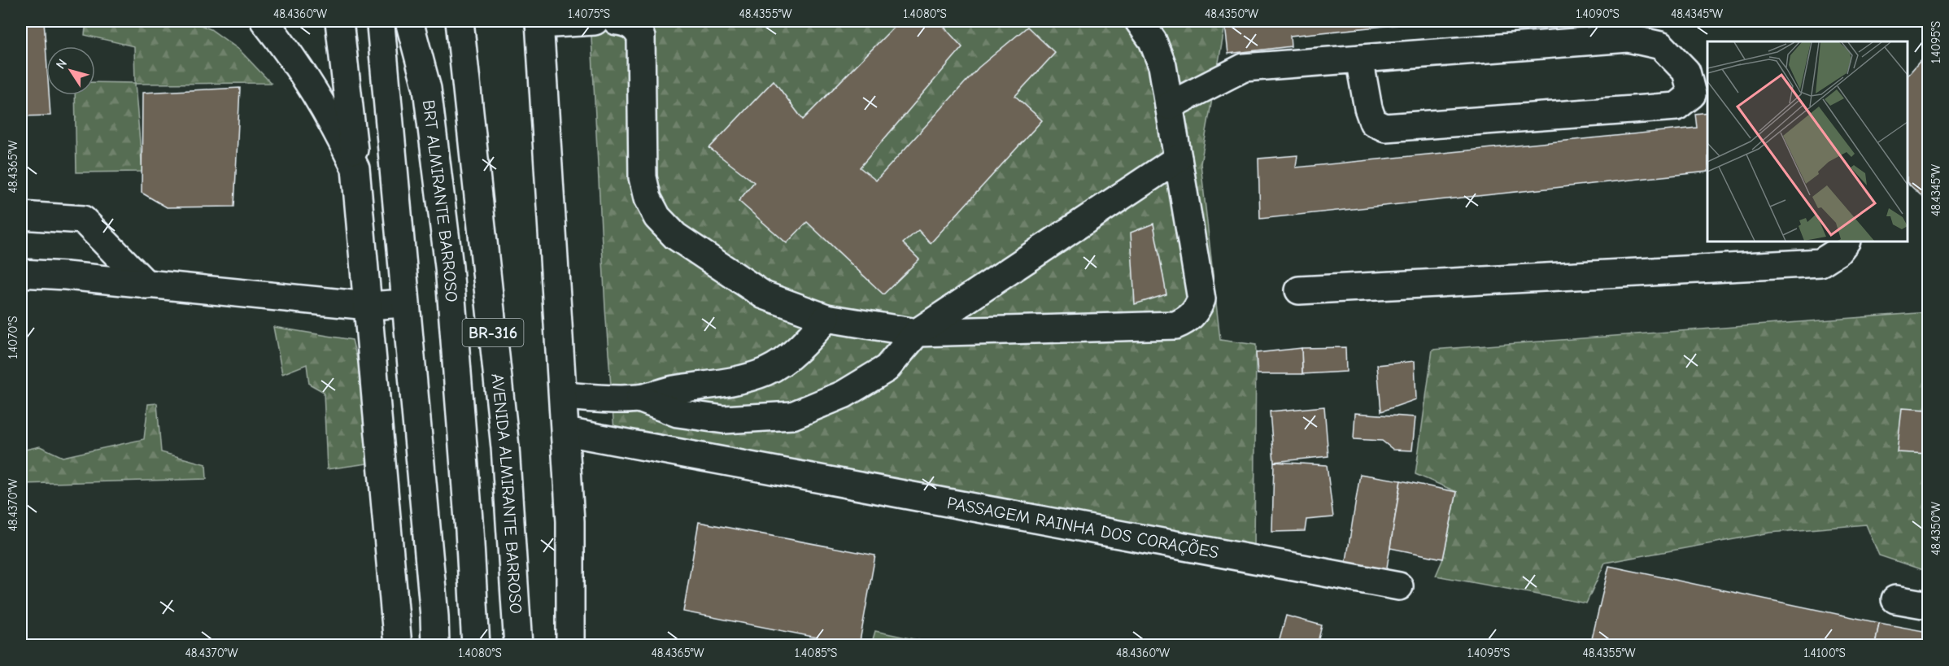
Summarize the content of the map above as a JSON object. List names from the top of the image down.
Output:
{
  "streets": {
    "main road": [
      "BRT ALMIRANTE BARROSO",
      "BR-316",
      "AVENIDA ALMIRANTE BARROSO",
      "PASSAGEM RAINHA DOS CORAÇÕES"
    ]
  },
  "north": "top left",
  "coordinates": [
    "48.4360°W",
    "1.4075°S",
    "48.4355°W",
    "1.4080°S",
    "48.4350°W",
    "1.4090°S",
    "48.4345°W",
    "1.4095°S",
    "48.4365°W",
    "1.4070°S",
    "48.4370°W",
    "1.4085°S",
    "1.4100°S"
  ]
}
